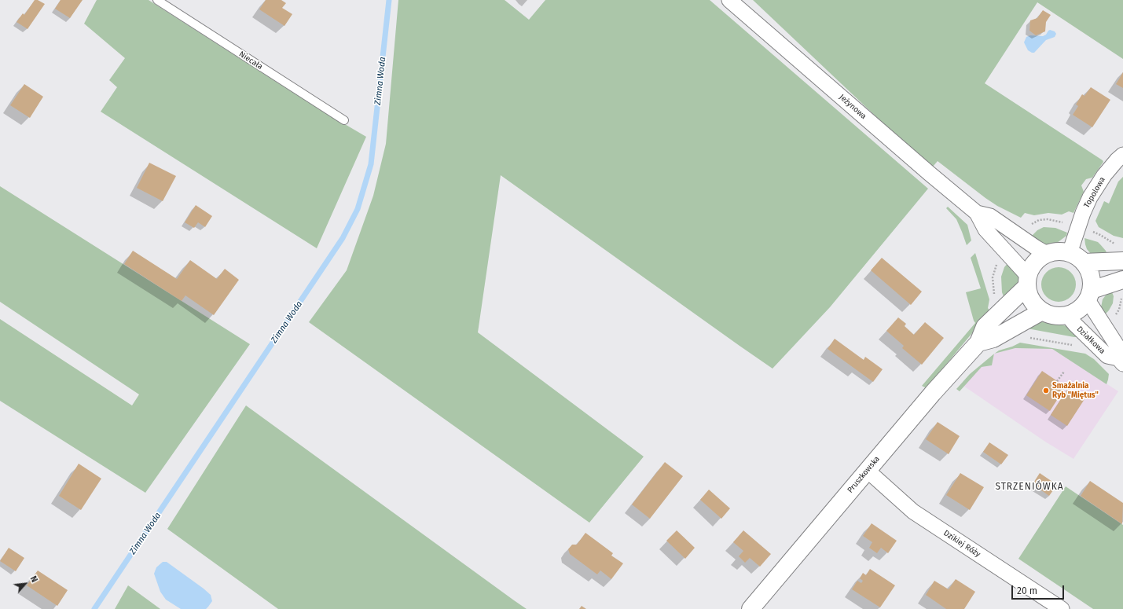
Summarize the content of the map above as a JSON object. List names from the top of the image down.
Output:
{
  "streets": {
    "street": [
      "Jeżynowa",
      "Topolowa",
      "Działkowa",
      "Pruszkowska",
      "Dzikiej Róży"
    ],
    "lane": ["Niecała"]
  },
  "crossings": [
    ["Jeżynowa", "Topolowa"],
    ["Jeżynowa", "Działkowa"],
    ["Jeżynowa", "Pruszkowska"],
    ["Topolowa", "Działkowa"],
    ["Topolowa", "Pruszkowska"],
    ["Działkowa", "Pruszkowska"],
    ["Pruszkowska", "Dzikiej Róży"]
  ],
  "districts": ["STRZENIÓWKA"],
  "water": ["Zimna Woda"],
  "places": ["Smażalnia Ryb \"Miętus\""],
  "scale_bar": "20 m",
  "north": "top right"
}
